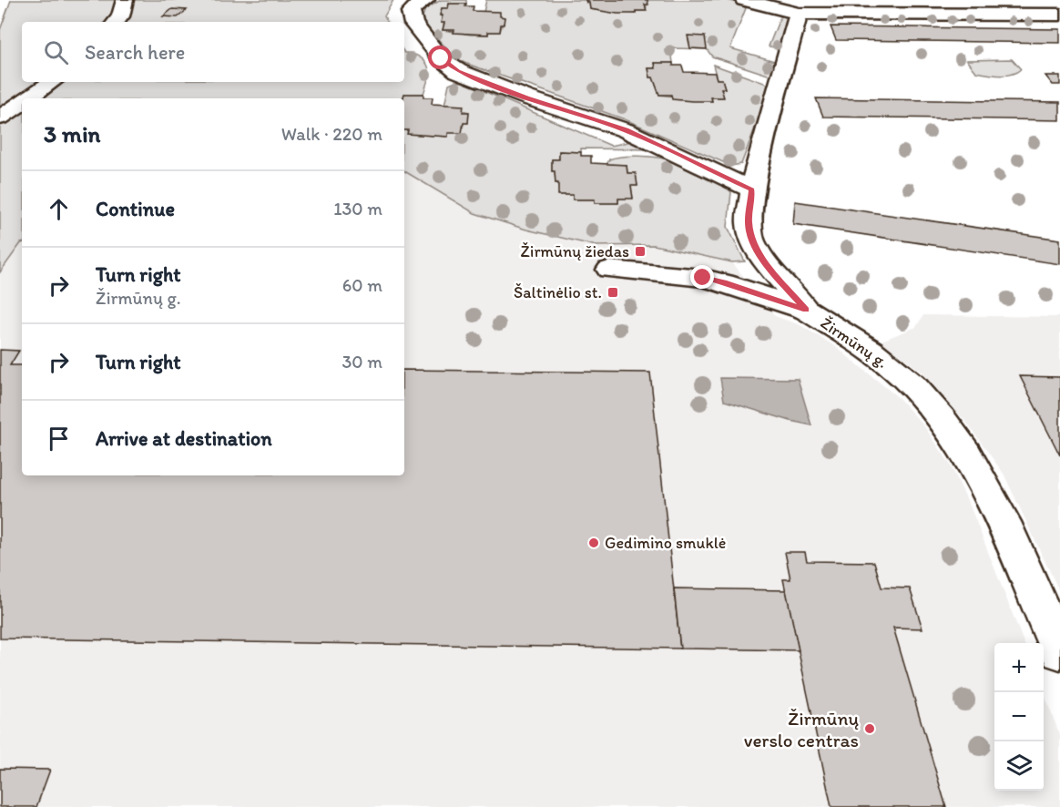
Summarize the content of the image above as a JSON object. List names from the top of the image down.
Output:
{
  "streets": {
    "street": ["Žirmūnų g."]
  },
  "places": {
    "transit": ["Žirmūnų žiedas", "Šaltinėlio st."],
    "other": ["Gedimino smuklė", "Žirmūnų verslo centras"]
  },
  "page": {
    "search": "Search here",
    "heading": ["3 min", "Walk · 220 m"],
    "list": [
      ["Continue", "130 m"],
      ["Turn right", "Žirmūnų g.", "60 m"],
      ["Turn right", "30 m"],
      "Arrive at destination"
    ],
    "map_buttons": ["+", "−"]
  }
}
